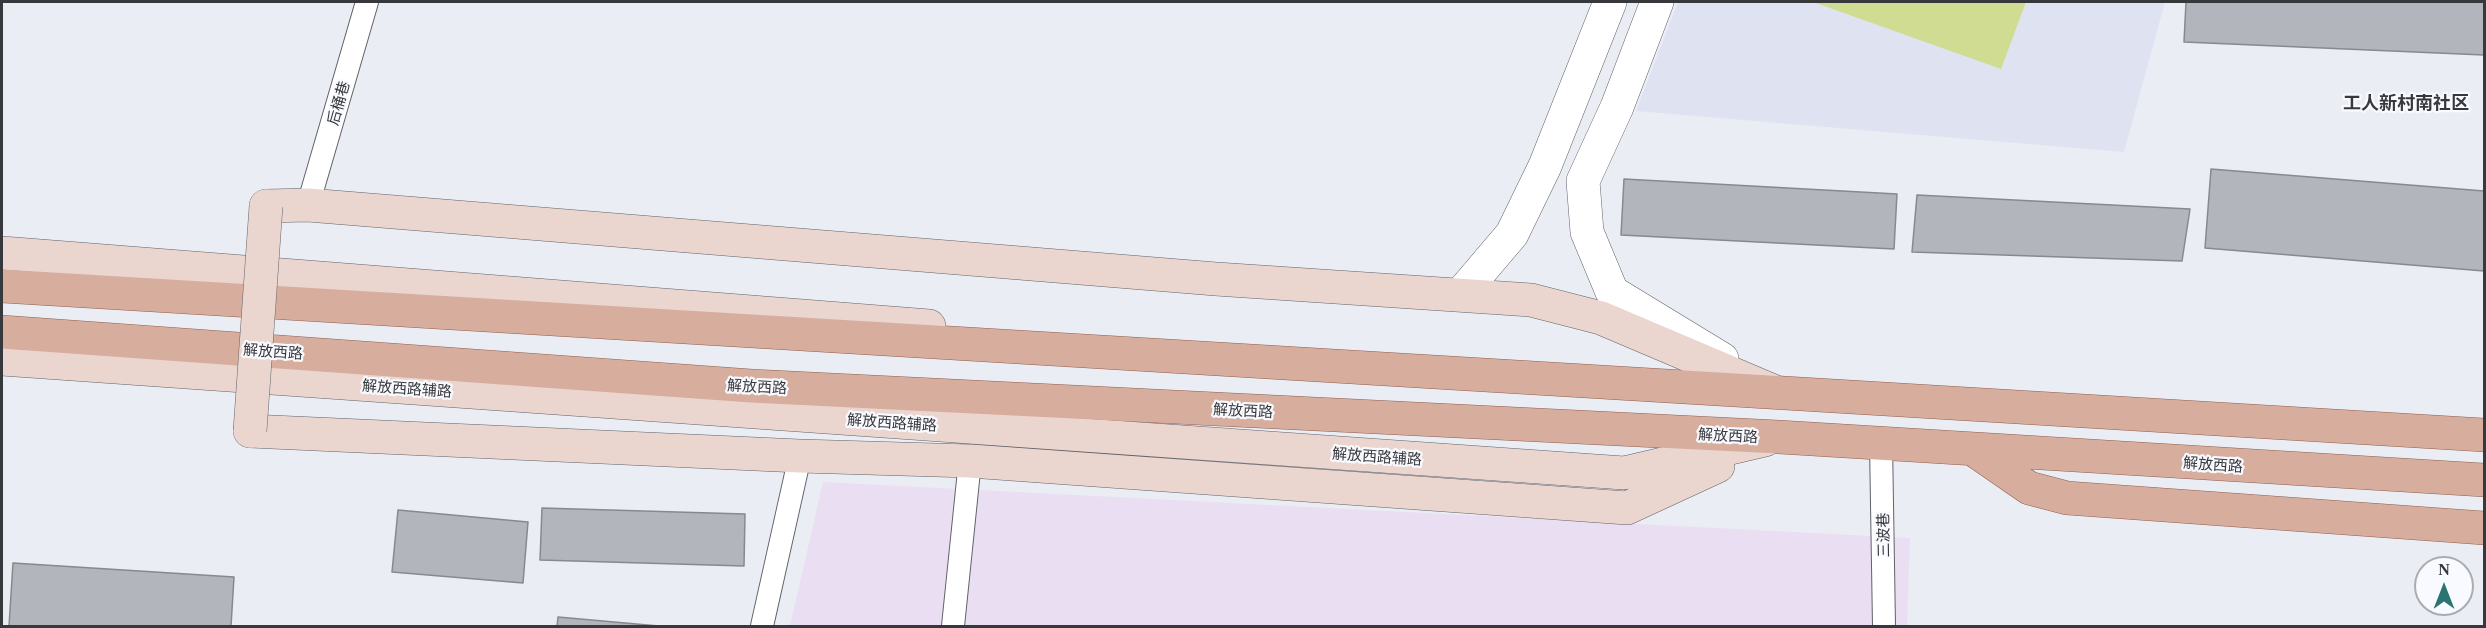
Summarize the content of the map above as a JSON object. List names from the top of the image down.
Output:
{
  "streets": {
    "main road": ["解放西路", "解放西路辅路"],
    "lane": ["后桶巷", "三波巷"]
  },
  "crossings": [
    ["解放西路", "解放西路辅路"],
    ["解放西路", "三波巷"]
  ],
  "districts": ["工人新村南社区"],
  "north": "top"
}
